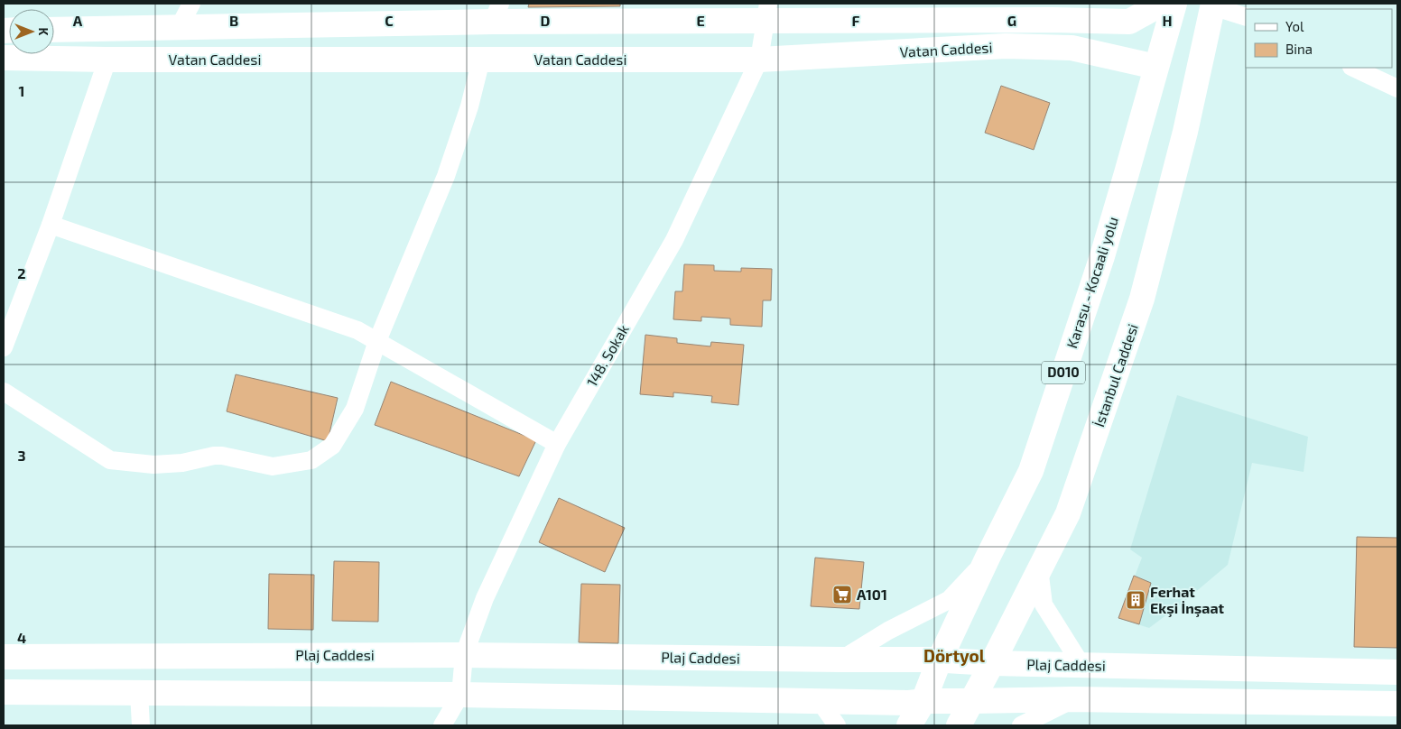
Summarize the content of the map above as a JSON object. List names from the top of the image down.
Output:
{
  "streets": {
    "main road": [
      "Vatan Caddesi",
      "Karasu - Kocaali yolu",
      "D010",
      "İstanbul Caddesi",
      "Plaj Caddesi"
    ],
    "street": ["148. Sokak"]
  },
  "crossings": [
    ["Vatan Caddesi", "Karasu - Kocaali yolu"],
    ["Vatan Caddesi", "148. Sokak"],
    ["Karasu - Kocaali yolu", "Plaj Caddesi"],
    ["148. Sokak", "Plaj Caddesi"],
    ["İstanbul Caddesi", "Plaj Caddesi"]
  ],
  "districts": ["Dörtyol"],
  "places": {
    "supermarket": ["A101"],
    "building": ["Ferhat Ekşi İnşaat"]
  },
  "legend": ["Yol", "Bina"],
  "north": "right",
  "grid": {
    "columns": [
      "A",
      "B",
      "C",
      "D",
      "E",
      "F",
      "G",
      "H"
    ],
    "rows": [
      "1",
      "2",
      "3",
      "4"
    ]
  }
}
